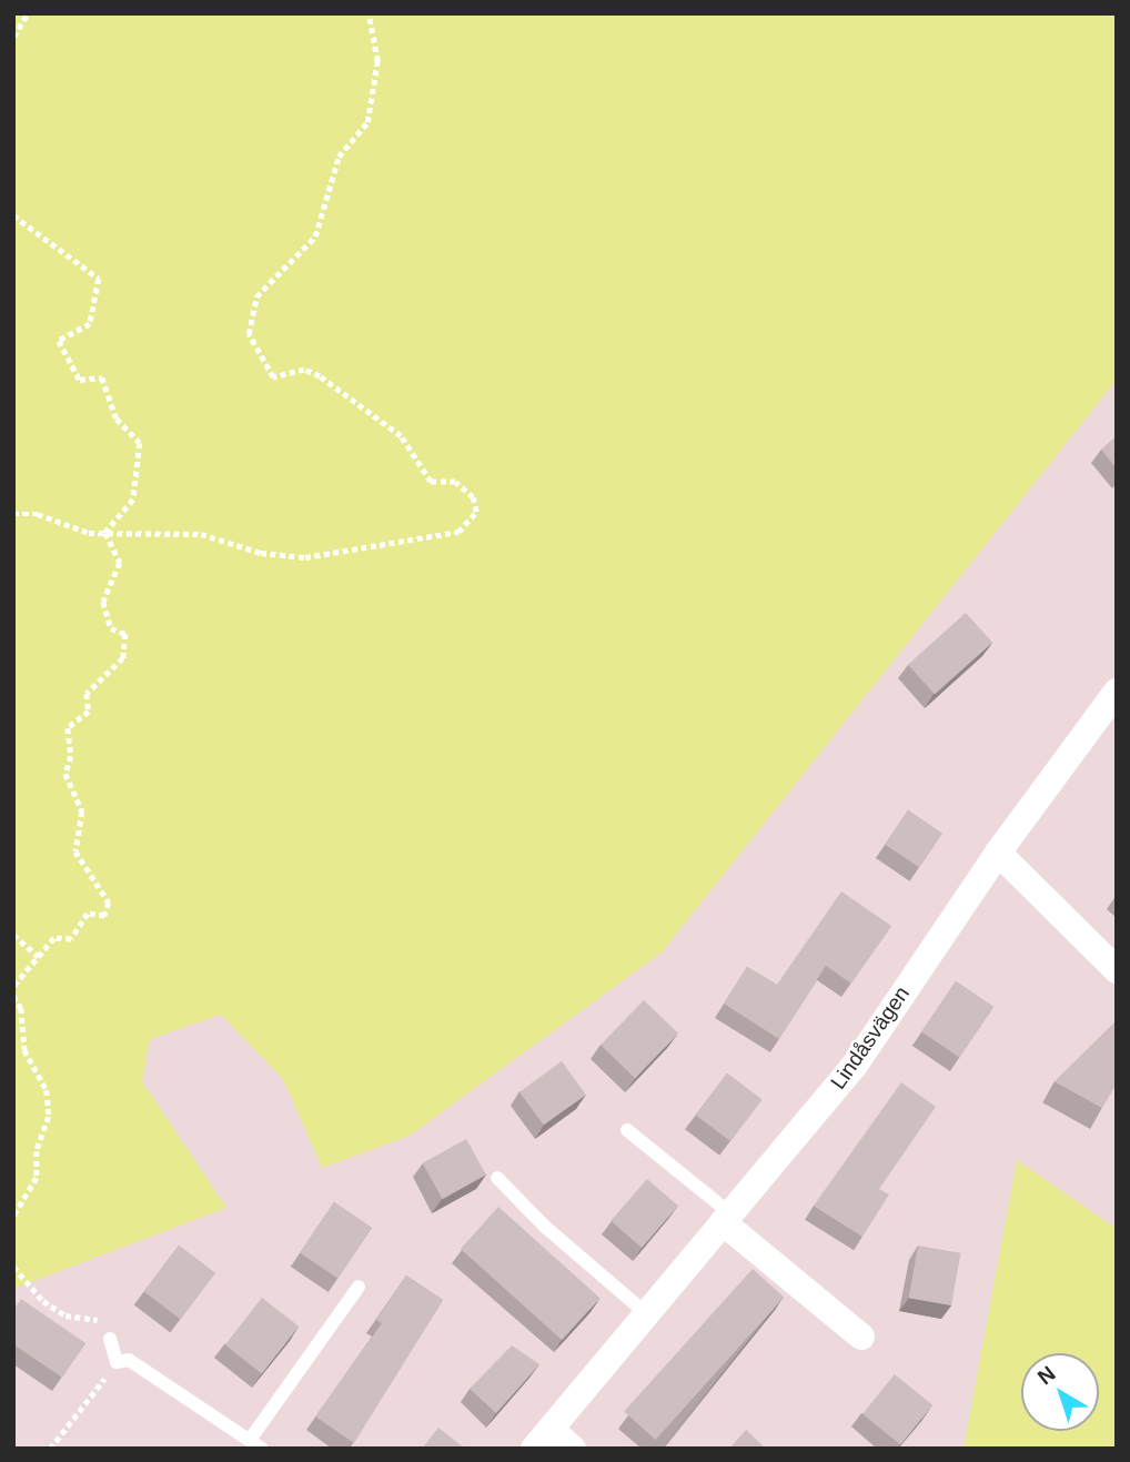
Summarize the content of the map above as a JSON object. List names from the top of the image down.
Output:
{
  "streets": {
    "street": ["Lindåsvägen"]
  },
  "north": "top left"
}
